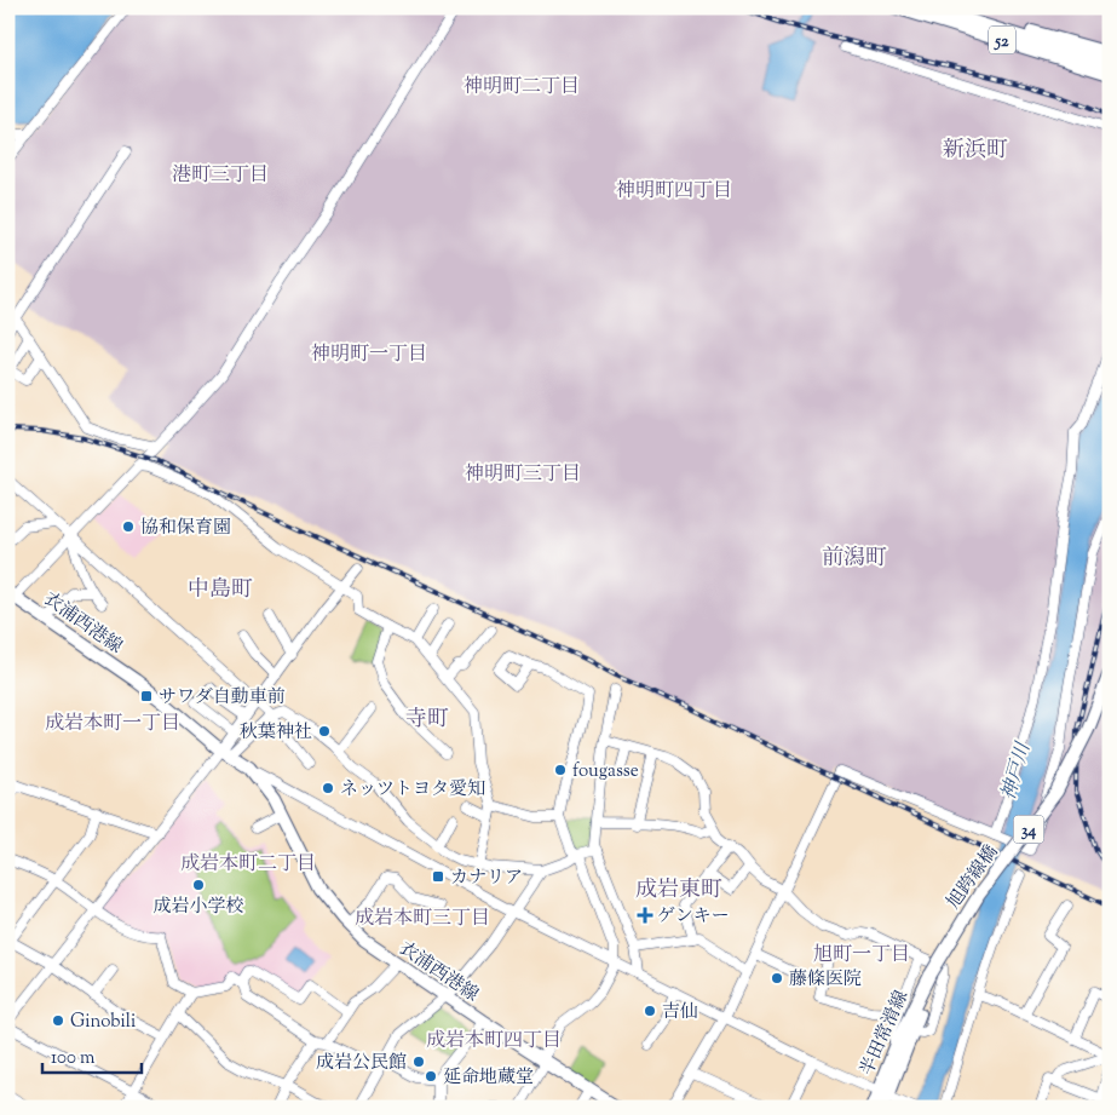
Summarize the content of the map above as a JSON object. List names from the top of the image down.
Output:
{
  "streets": {
    "main road": [
      "52",
      "衣浦西港線",
      "34",
      "旭跨線橋",
      "半田常滑線"
    ]
  },
  "crossings": [
    ["旭跨線橋", "半田常滑線"]
  ],
  "districts": [
    "神明町二丁目",
    "新浜町",
    "港町三丁目",
    "神明町四丁目",
    "神明町一丁目",
    "神明町三丁目",
    "前潟町",
    "中島町",
    "寺町",
    "成岩本町一丁目",
    "成岩本町二丁目",
    "成岩東町",
    "成岩本町三丁目",
    "旭町一丁目",
    "成岩本町四丁目"
  ],
  "water": ["神戸川"],
  "places": {
    "other": [
      "協和保育園",
      "秋葉神社",
      "fougasse",
      "ネッツトヨタ愛知",
      "成岩小学校",
      "藤條医院",
      "吉仙",
      "Ginobili",
      "成岩公民館",
      "延命地蔵堂"
    ],
    "transit": ["サワダ自動車前", "カナリア"],
    "health": ["ゲンキー"]
  },
  "scale_bar": "100 m"
}
